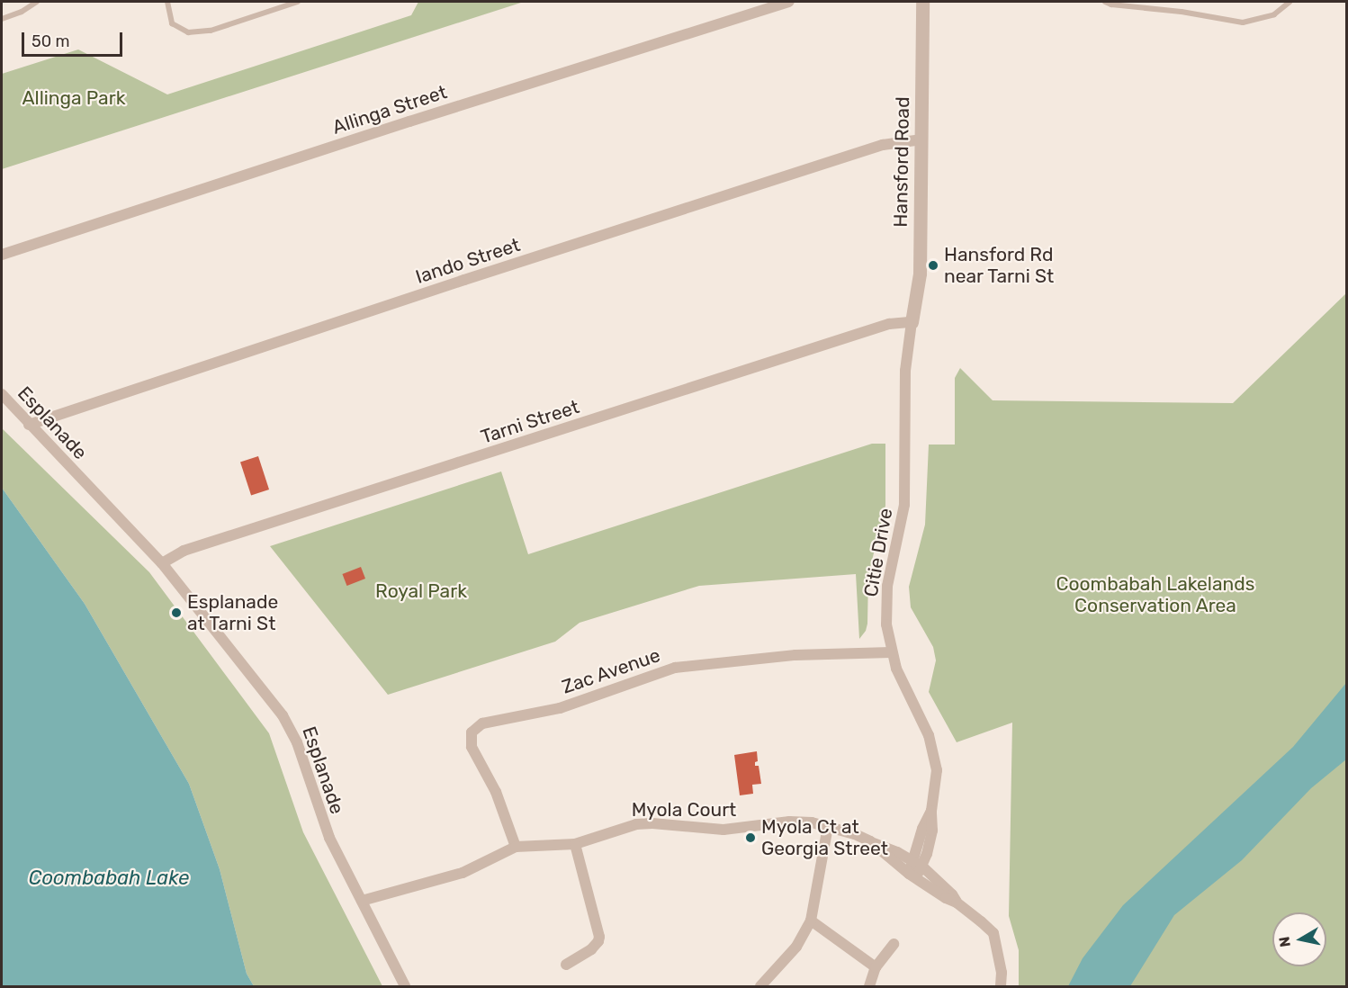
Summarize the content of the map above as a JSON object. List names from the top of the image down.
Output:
{
  "streets": {
    "street": [
      "Allinga Street",
      "Hansford Road",
      "Iando Street",
      "Tarni Street",
      "Esplanade",
      "Citie Drive",
      "Zac Avenue",
      "Myola Court"
    ]
  },
  "crossings": [
    ["Hansford Road", "Iando Street"],
    ["Hansford Road", "Tarni Street"],
    ["Hansford Road", "Citie Drive"],
    ["Iando Street", "Esplanade"],
    ["Tarni Street", "Esplanade"],
    ["Tarni Street", "Citie Drive"],
    ["Esplanade", "Myola Court"],
    ["Citie Drive", "Zac Avenue"],
    ["Citie Drive", "Myola Court"],
    ["Zac Avenue", "Myola Court"]
  ],
  "water": ["Coombabah Lake"],
  "parks": ["Allinga Park", "Coombabah Lakelands Conservation Area", "Royal Park"],
  "places": ["Hansford Rd near Tarni St", "Esplanade at Tarni St", "Myola Ct at Georgia Street"],
  "scale_bar": "50 m",
  "north": "left"
}
